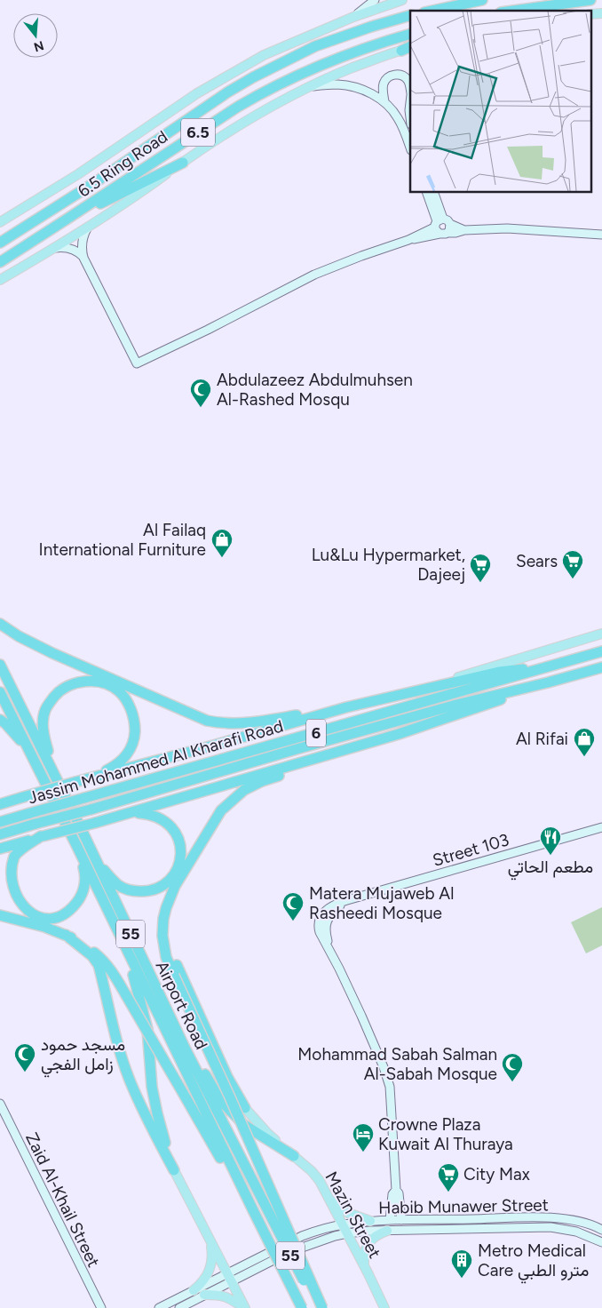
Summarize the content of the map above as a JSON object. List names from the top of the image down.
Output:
{
  "streets": {
    "highway": [
      "6.5",
      "6.5 Ring Road",
      "6",
      "Jassim Mohammed Al Kharafi Road",
      "55",
      "Airport Road"
    ],
    "main road": ["Mazin Street"],
    "street": ["Street 103", "Zaid Al-Khail Street", "Habib Munawer Street"]
  },
  "crossings": [
    ["Street 103", "Habib Munawer Street"],
    ["Habib Munawer Street", "Mazin Street"]
  ],
  "places": {
    "mosque": [
      "Abdulazeez Abdulmuhsen Al-Rashed Mosqu",
      "Matera Mujaweb Al Rasheedi Mosque",
      "مسجد حمود زامل الفجي",
      "Mohammad Sabah Salman Al-Sabah Mosque"
    ],
    "shop": ["Al Failaq International Furniture", "Al Rifai"],
    "supermarket": ["Sears", "Lu&Lu Hypermarket, Dajeej", "City Max"],
    "restaurant": ["مطعم الحاتي"],
    "hotel": ["Crowne Plaza Kuwait Al Thuraya"],
    "building": ["Metro Medical Care مترو الطبي"]
  },
  "north": "bottom"
}
